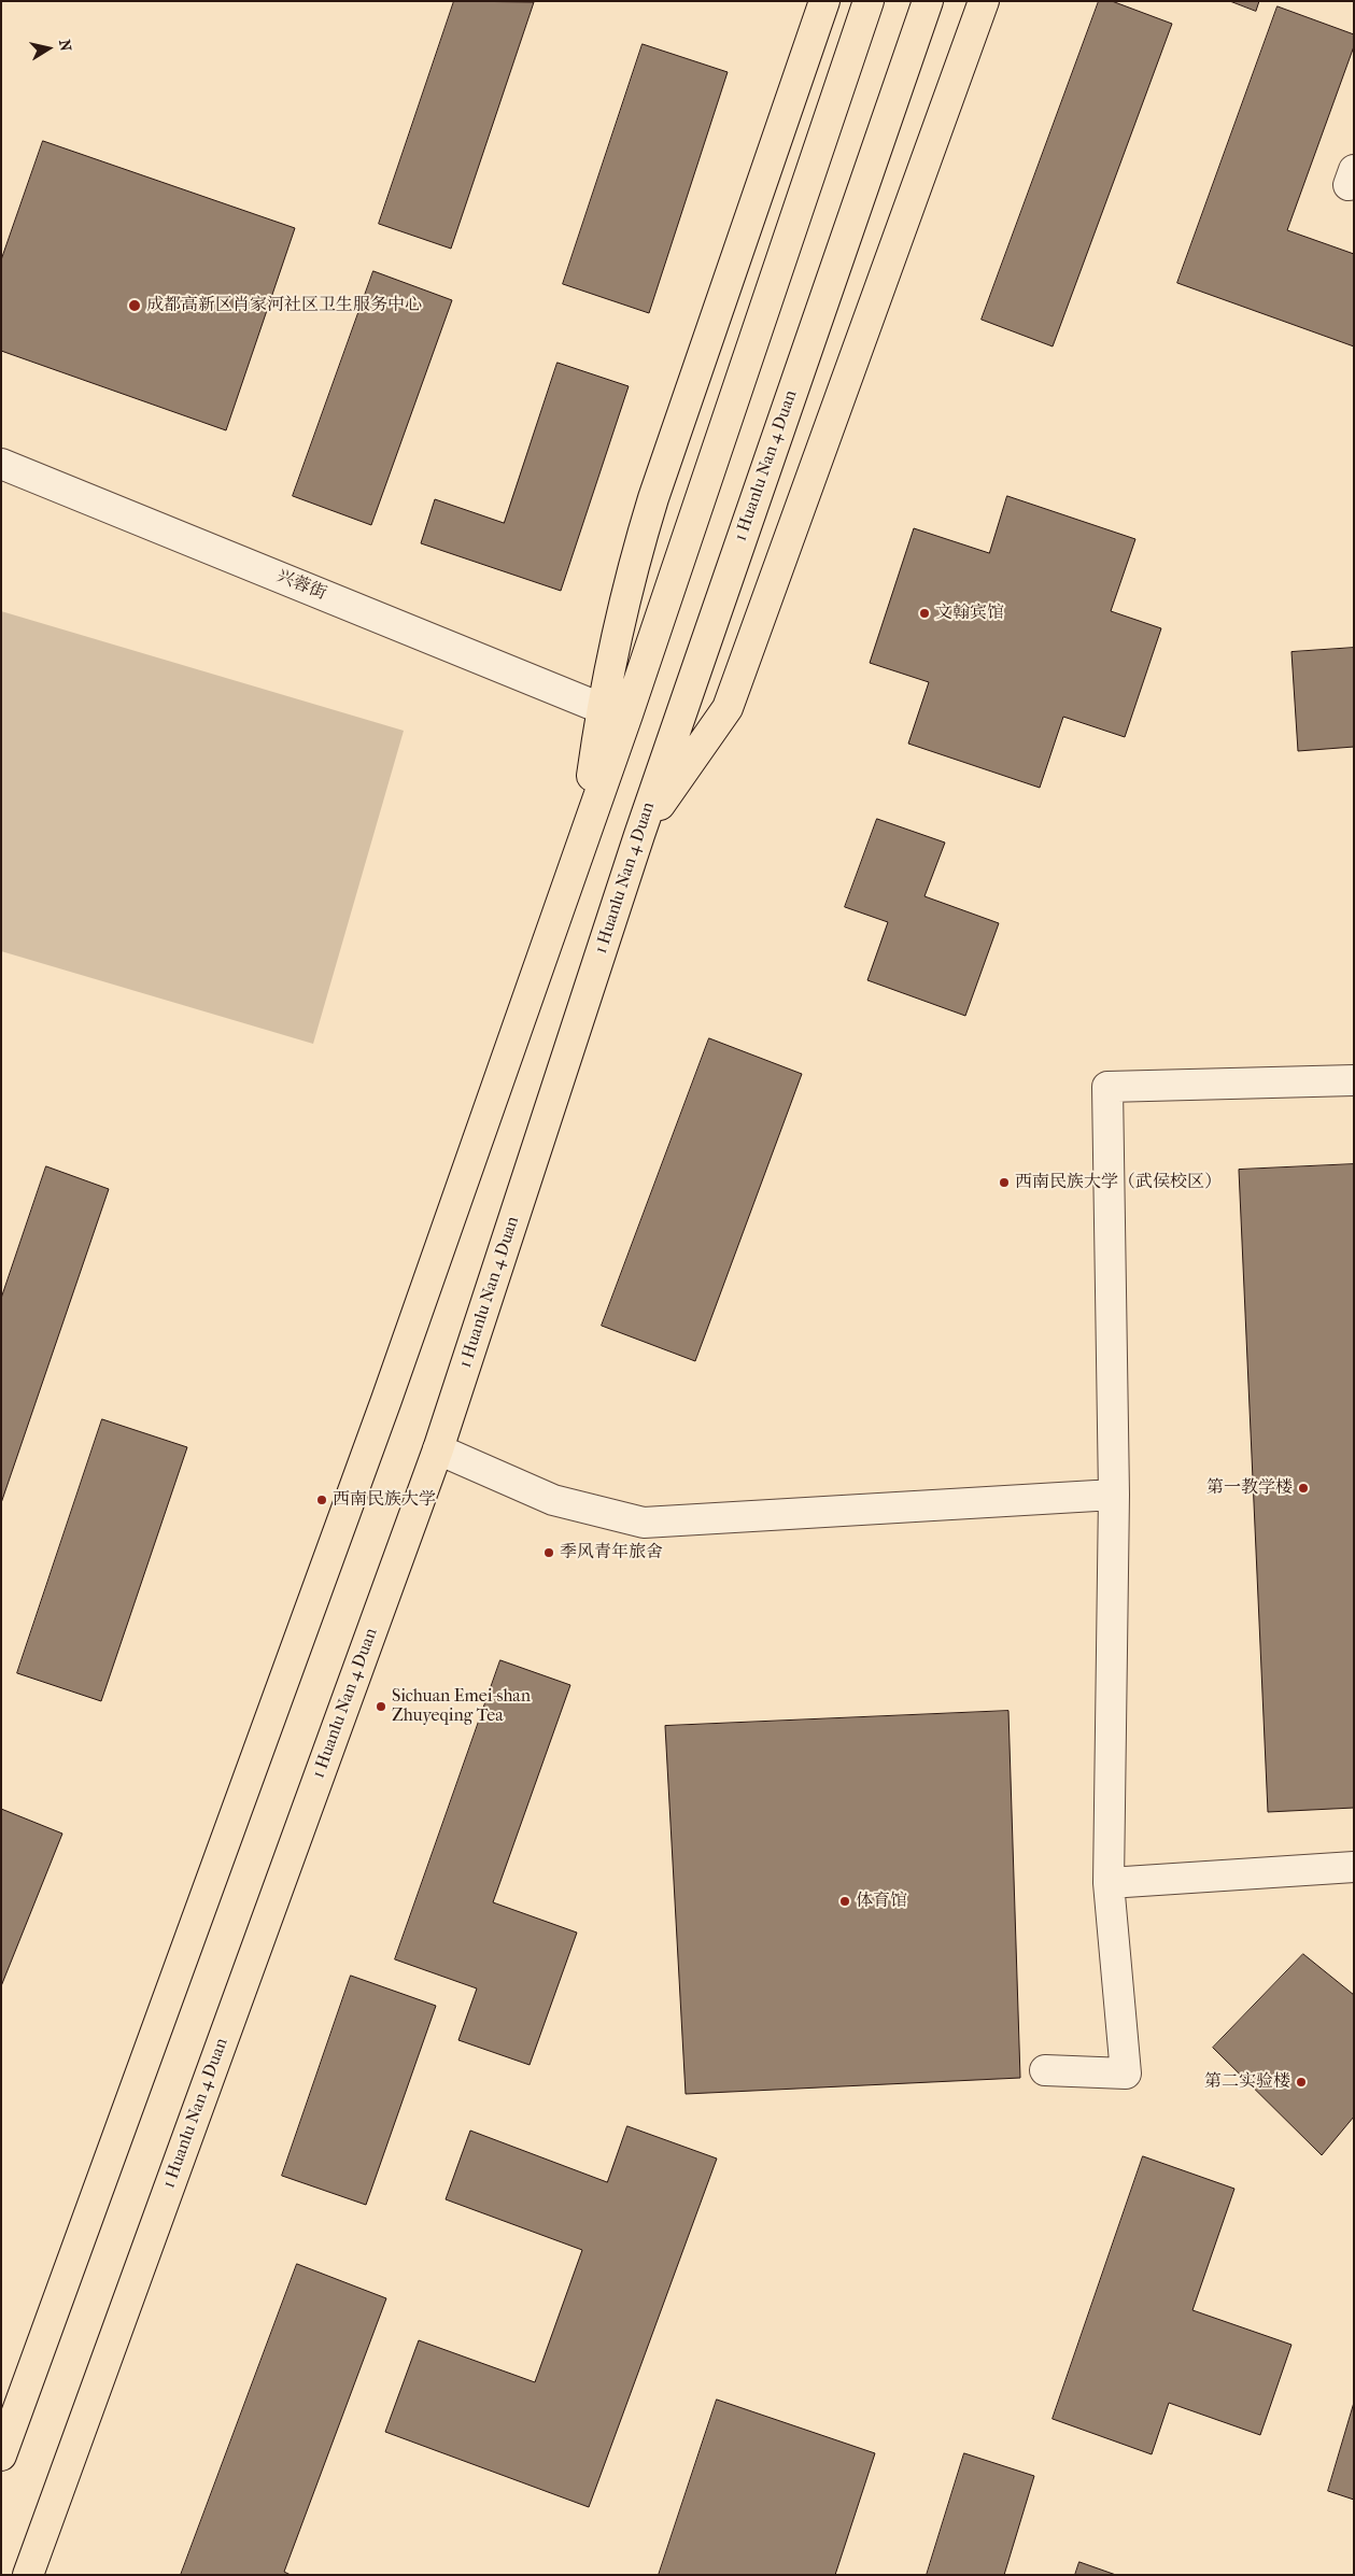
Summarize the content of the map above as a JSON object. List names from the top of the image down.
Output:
{
  "streets": {
    "main road": ["1 Huanlu Nan 4 Duan"],
    "street": ["兴蓉街"]
  },
  "places": [
    "成都高新区肖家河社区卫生服务中心",
    "文翰宾馆",
    "西南民族大学（武侯校区）",
    "第一教学楼",
    "西南民族大学",
    "季风青年旅舍",
    "Sichuan Emei-shan Zhuyeqing Tea",
    "体育馆",
    "第二实验楼"
  ],
  "north": "right"
}
